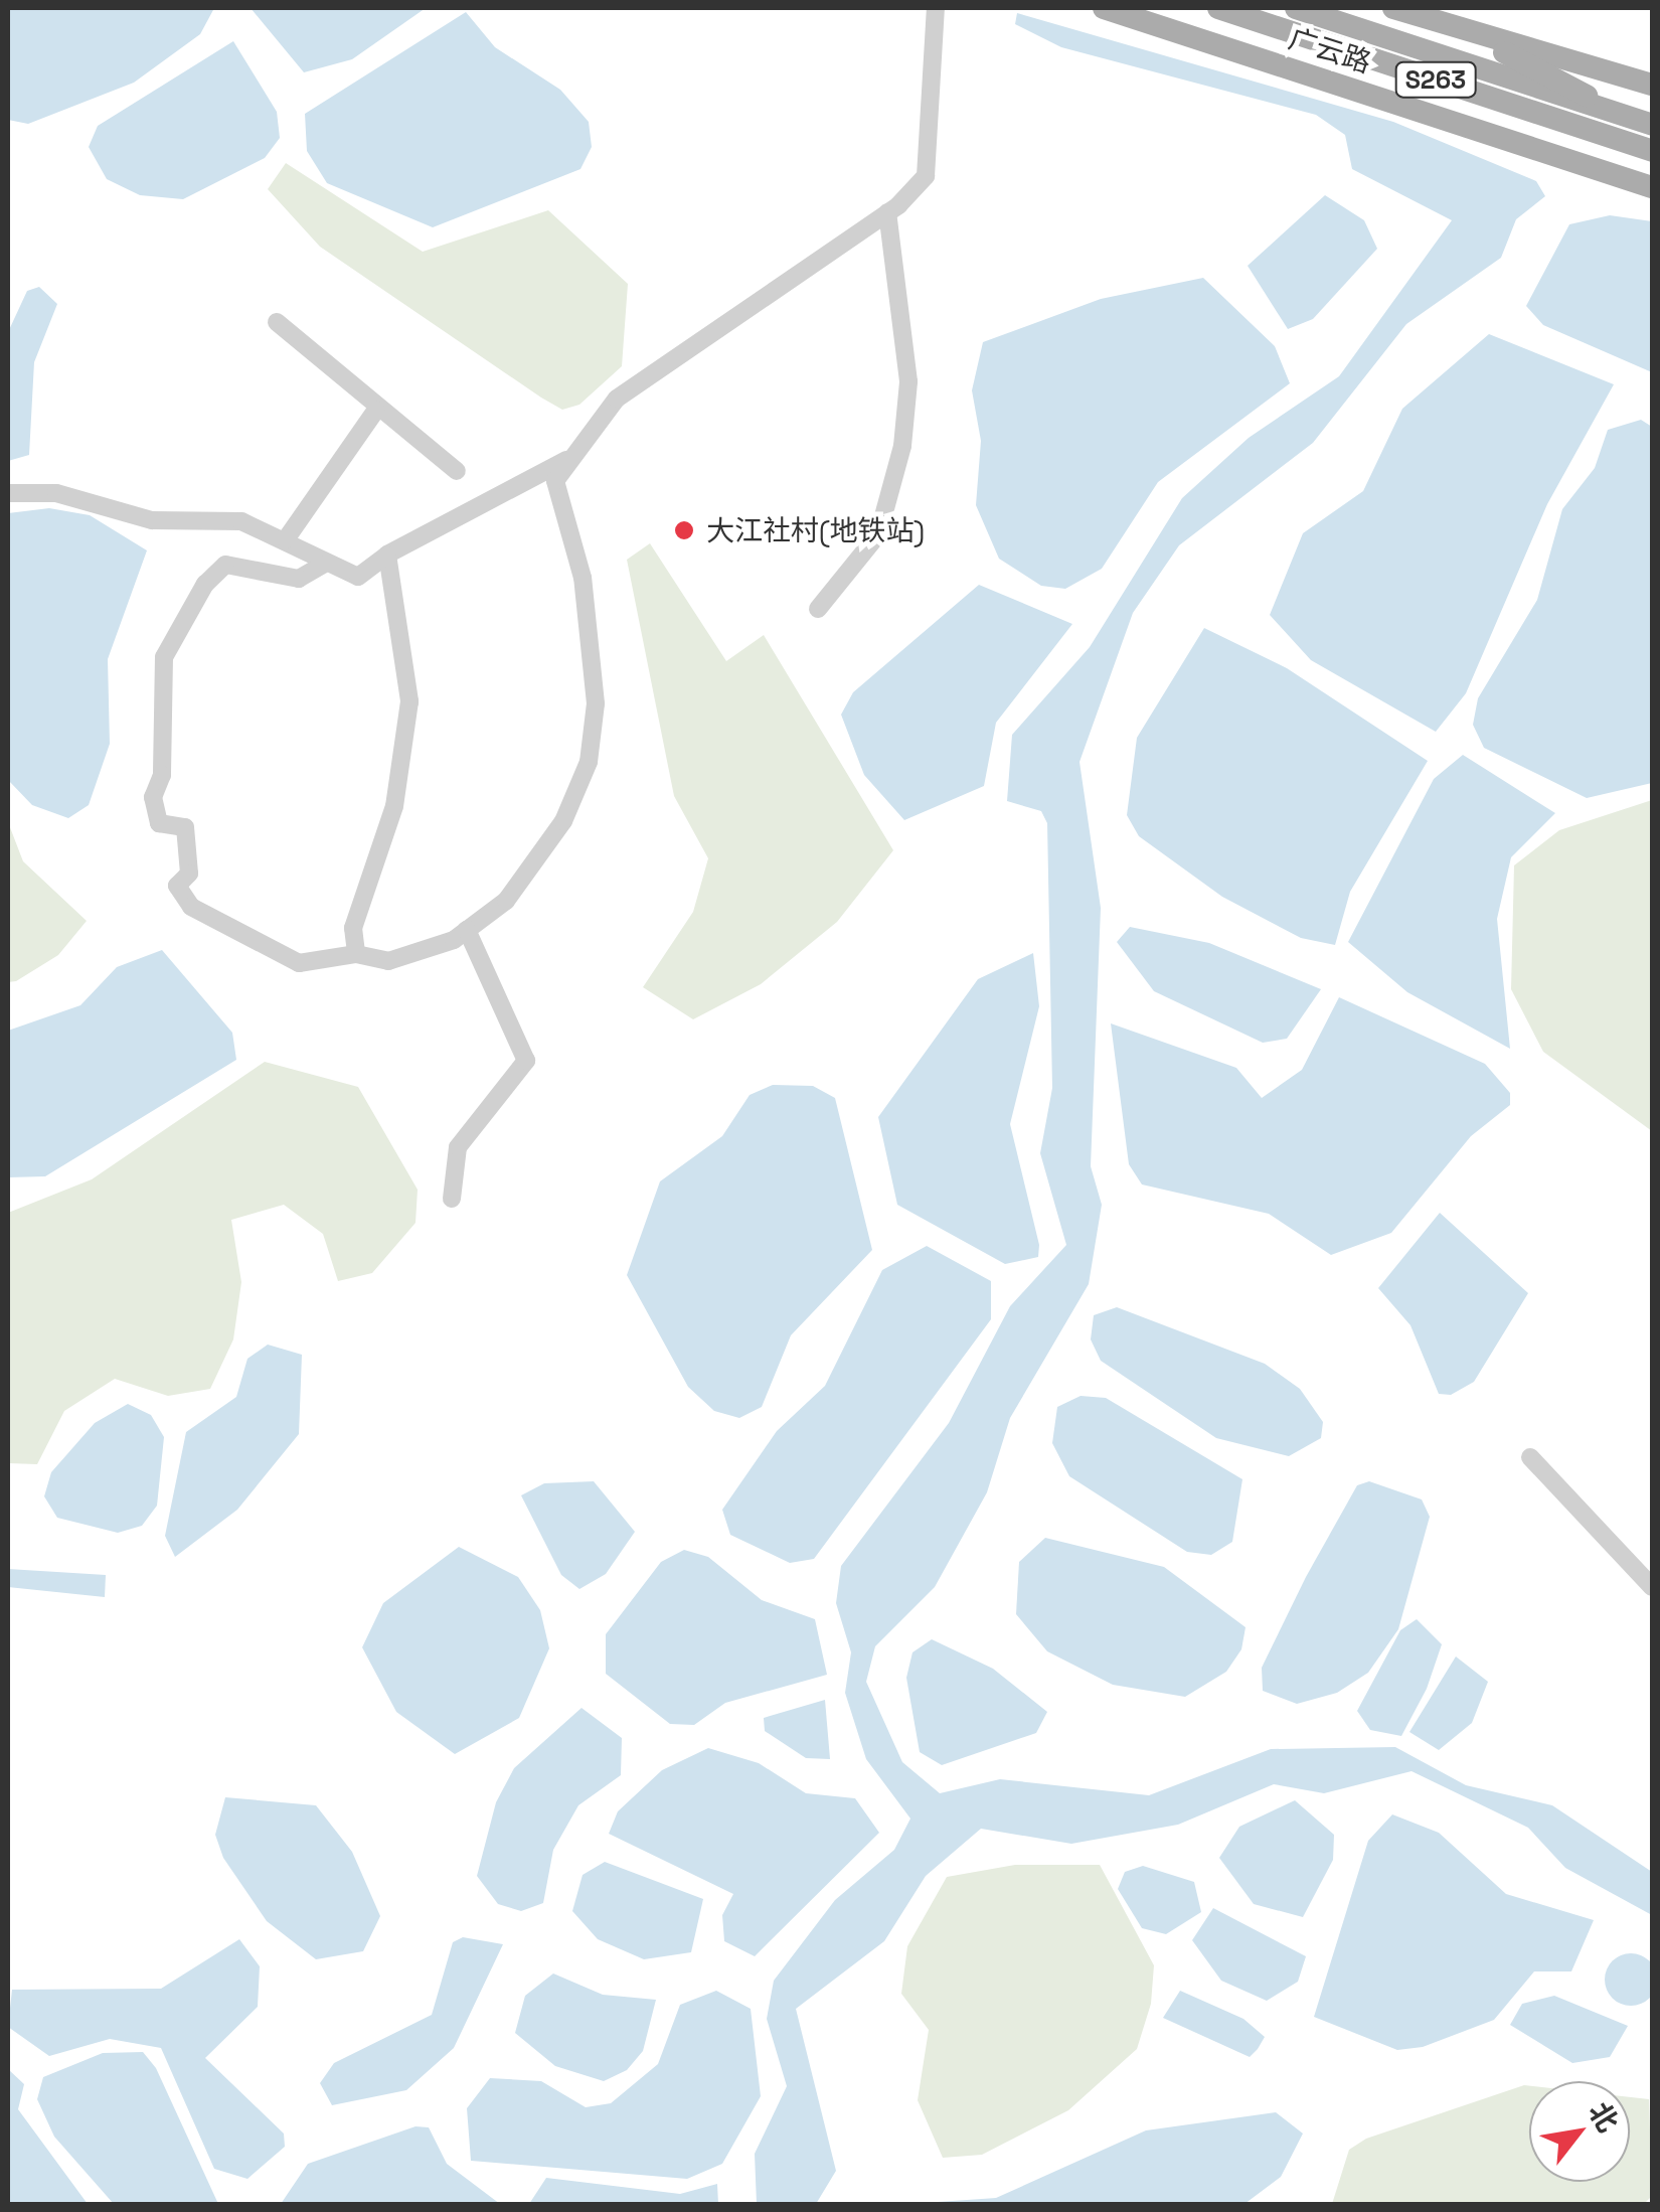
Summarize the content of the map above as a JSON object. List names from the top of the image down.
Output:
{
  "streets": {
    "main road": ["广云路", "S263"]
  },
  "places": ["大江社村(地铁站)"],
  "north": "top right"
}
